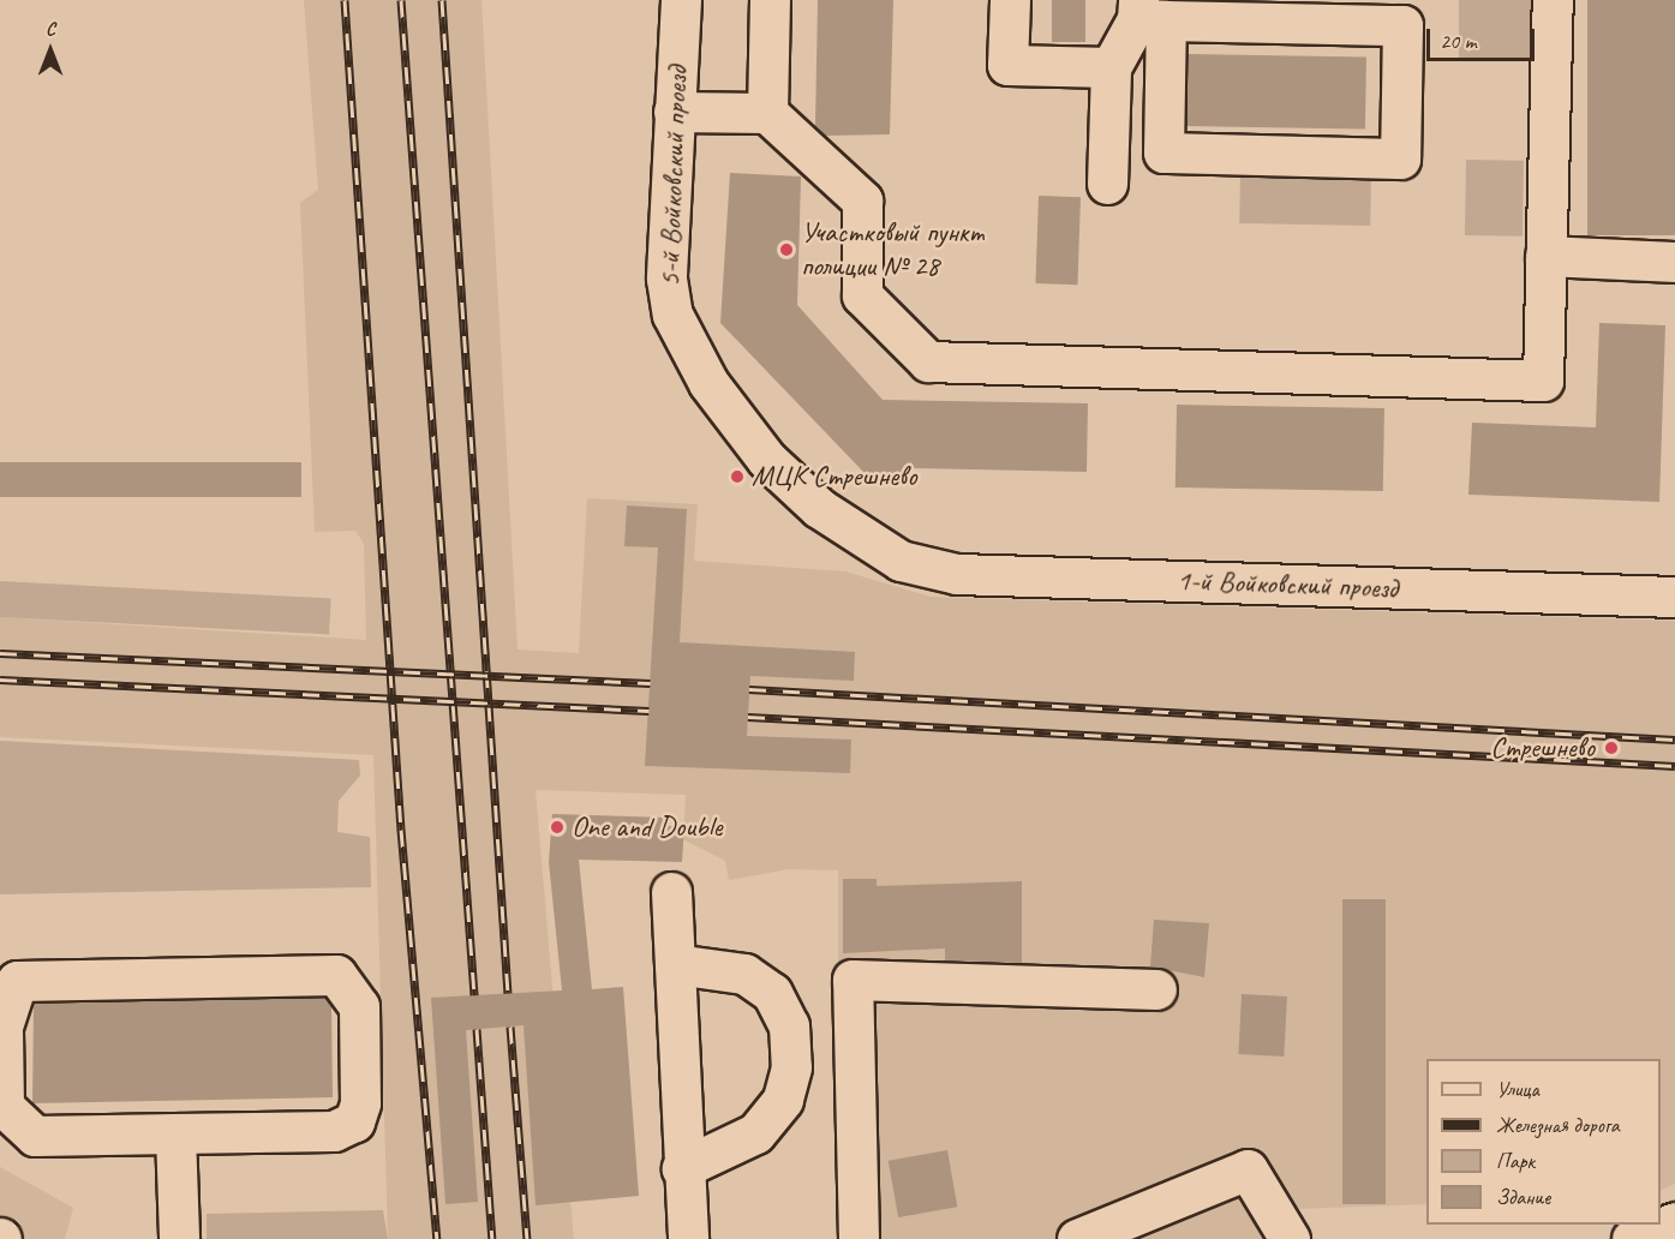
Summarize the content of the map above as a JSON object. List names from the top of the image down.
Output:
{
  "streets": {
    "street": ["5-й Войковский проезд", "1-й Войковский проезд"]
  },
  "crossings": [
    ["5-й Войковский проезд", "1-й Войковский проезд"]
  ],
  "places": [
    "Участковый пункт полиции № 28",
    "МЦК Стрешнево",
    "Стрешнево",
    "One and Double"
  ],
  "legend": [
    "Улица",
    "Железная дорога",
    "Парк",
    "Здание"
  ],
  "scale_bar": "20 m",
  "north": "top"
}
